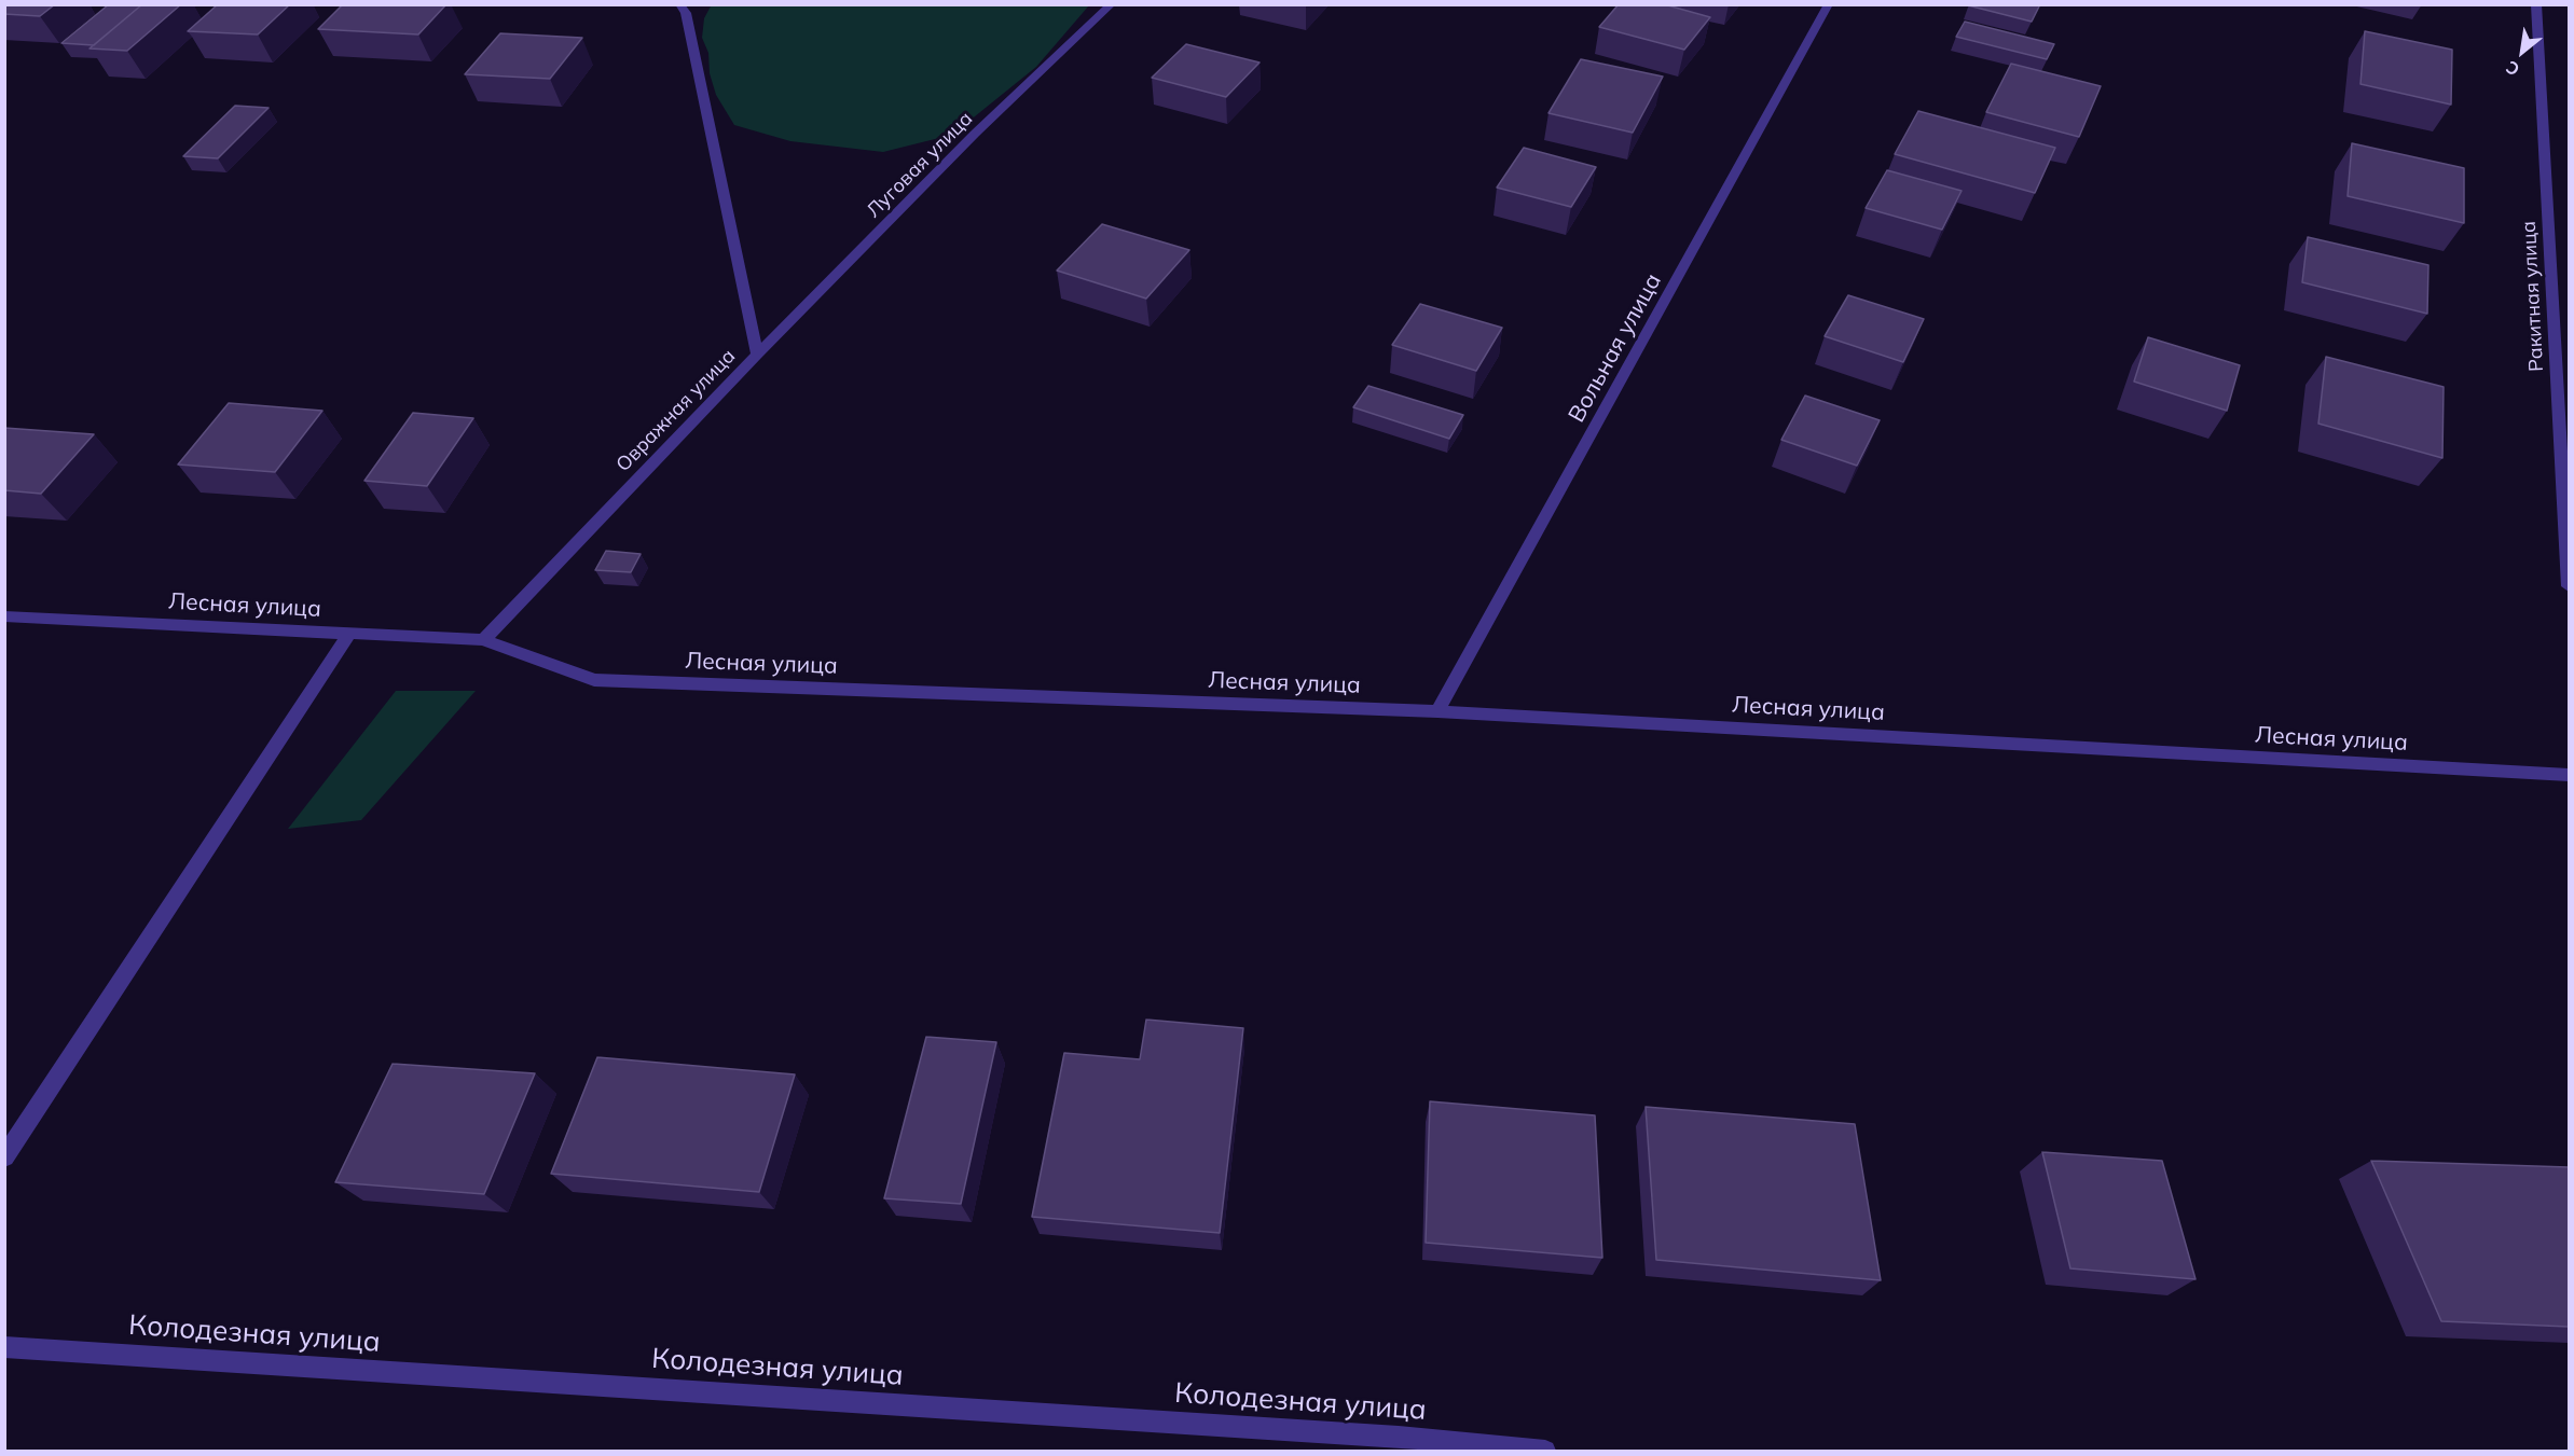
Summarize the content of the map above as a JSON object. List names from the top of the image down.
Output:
{
  "streets": {
    "street": [
      "Луговая улица",
      "Ракитная улица",
      "Вольная улица",
      "Овражная улица",
      "Лесная улица",
      "Колодезная улица"
    ]
  },
  "crossings": [
    ["Луговая улица", "Овражная улица"],
    ["Вольная улица", "Лесная улица"],
    ["Овражная улица", "Лесная улица"]
  ],
  "north": "bottom left"
}
